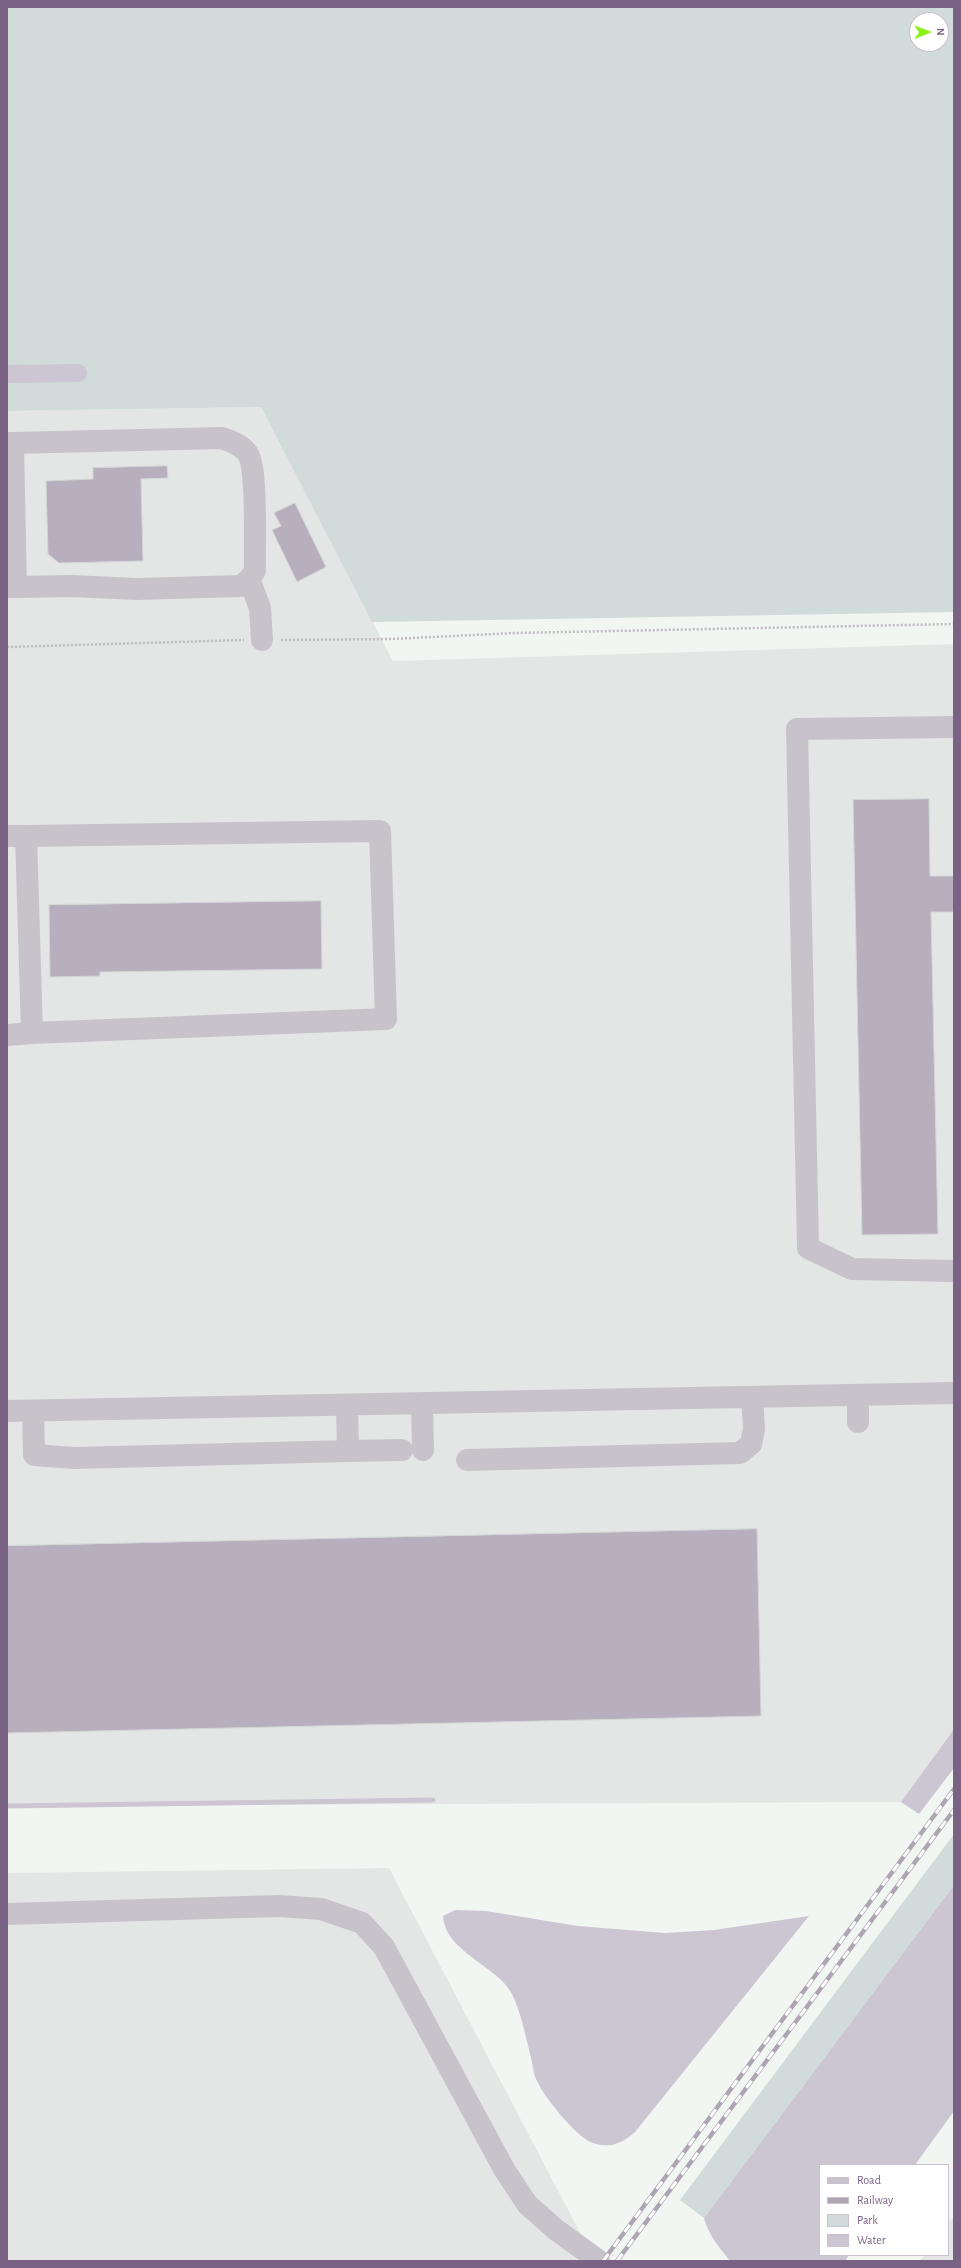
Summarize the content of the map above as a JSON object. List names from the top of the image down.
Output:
{
  "legend": [
    "Road",
    "Railway",
    "Park",
    "Water"
  ],
  "north": "right"
}
